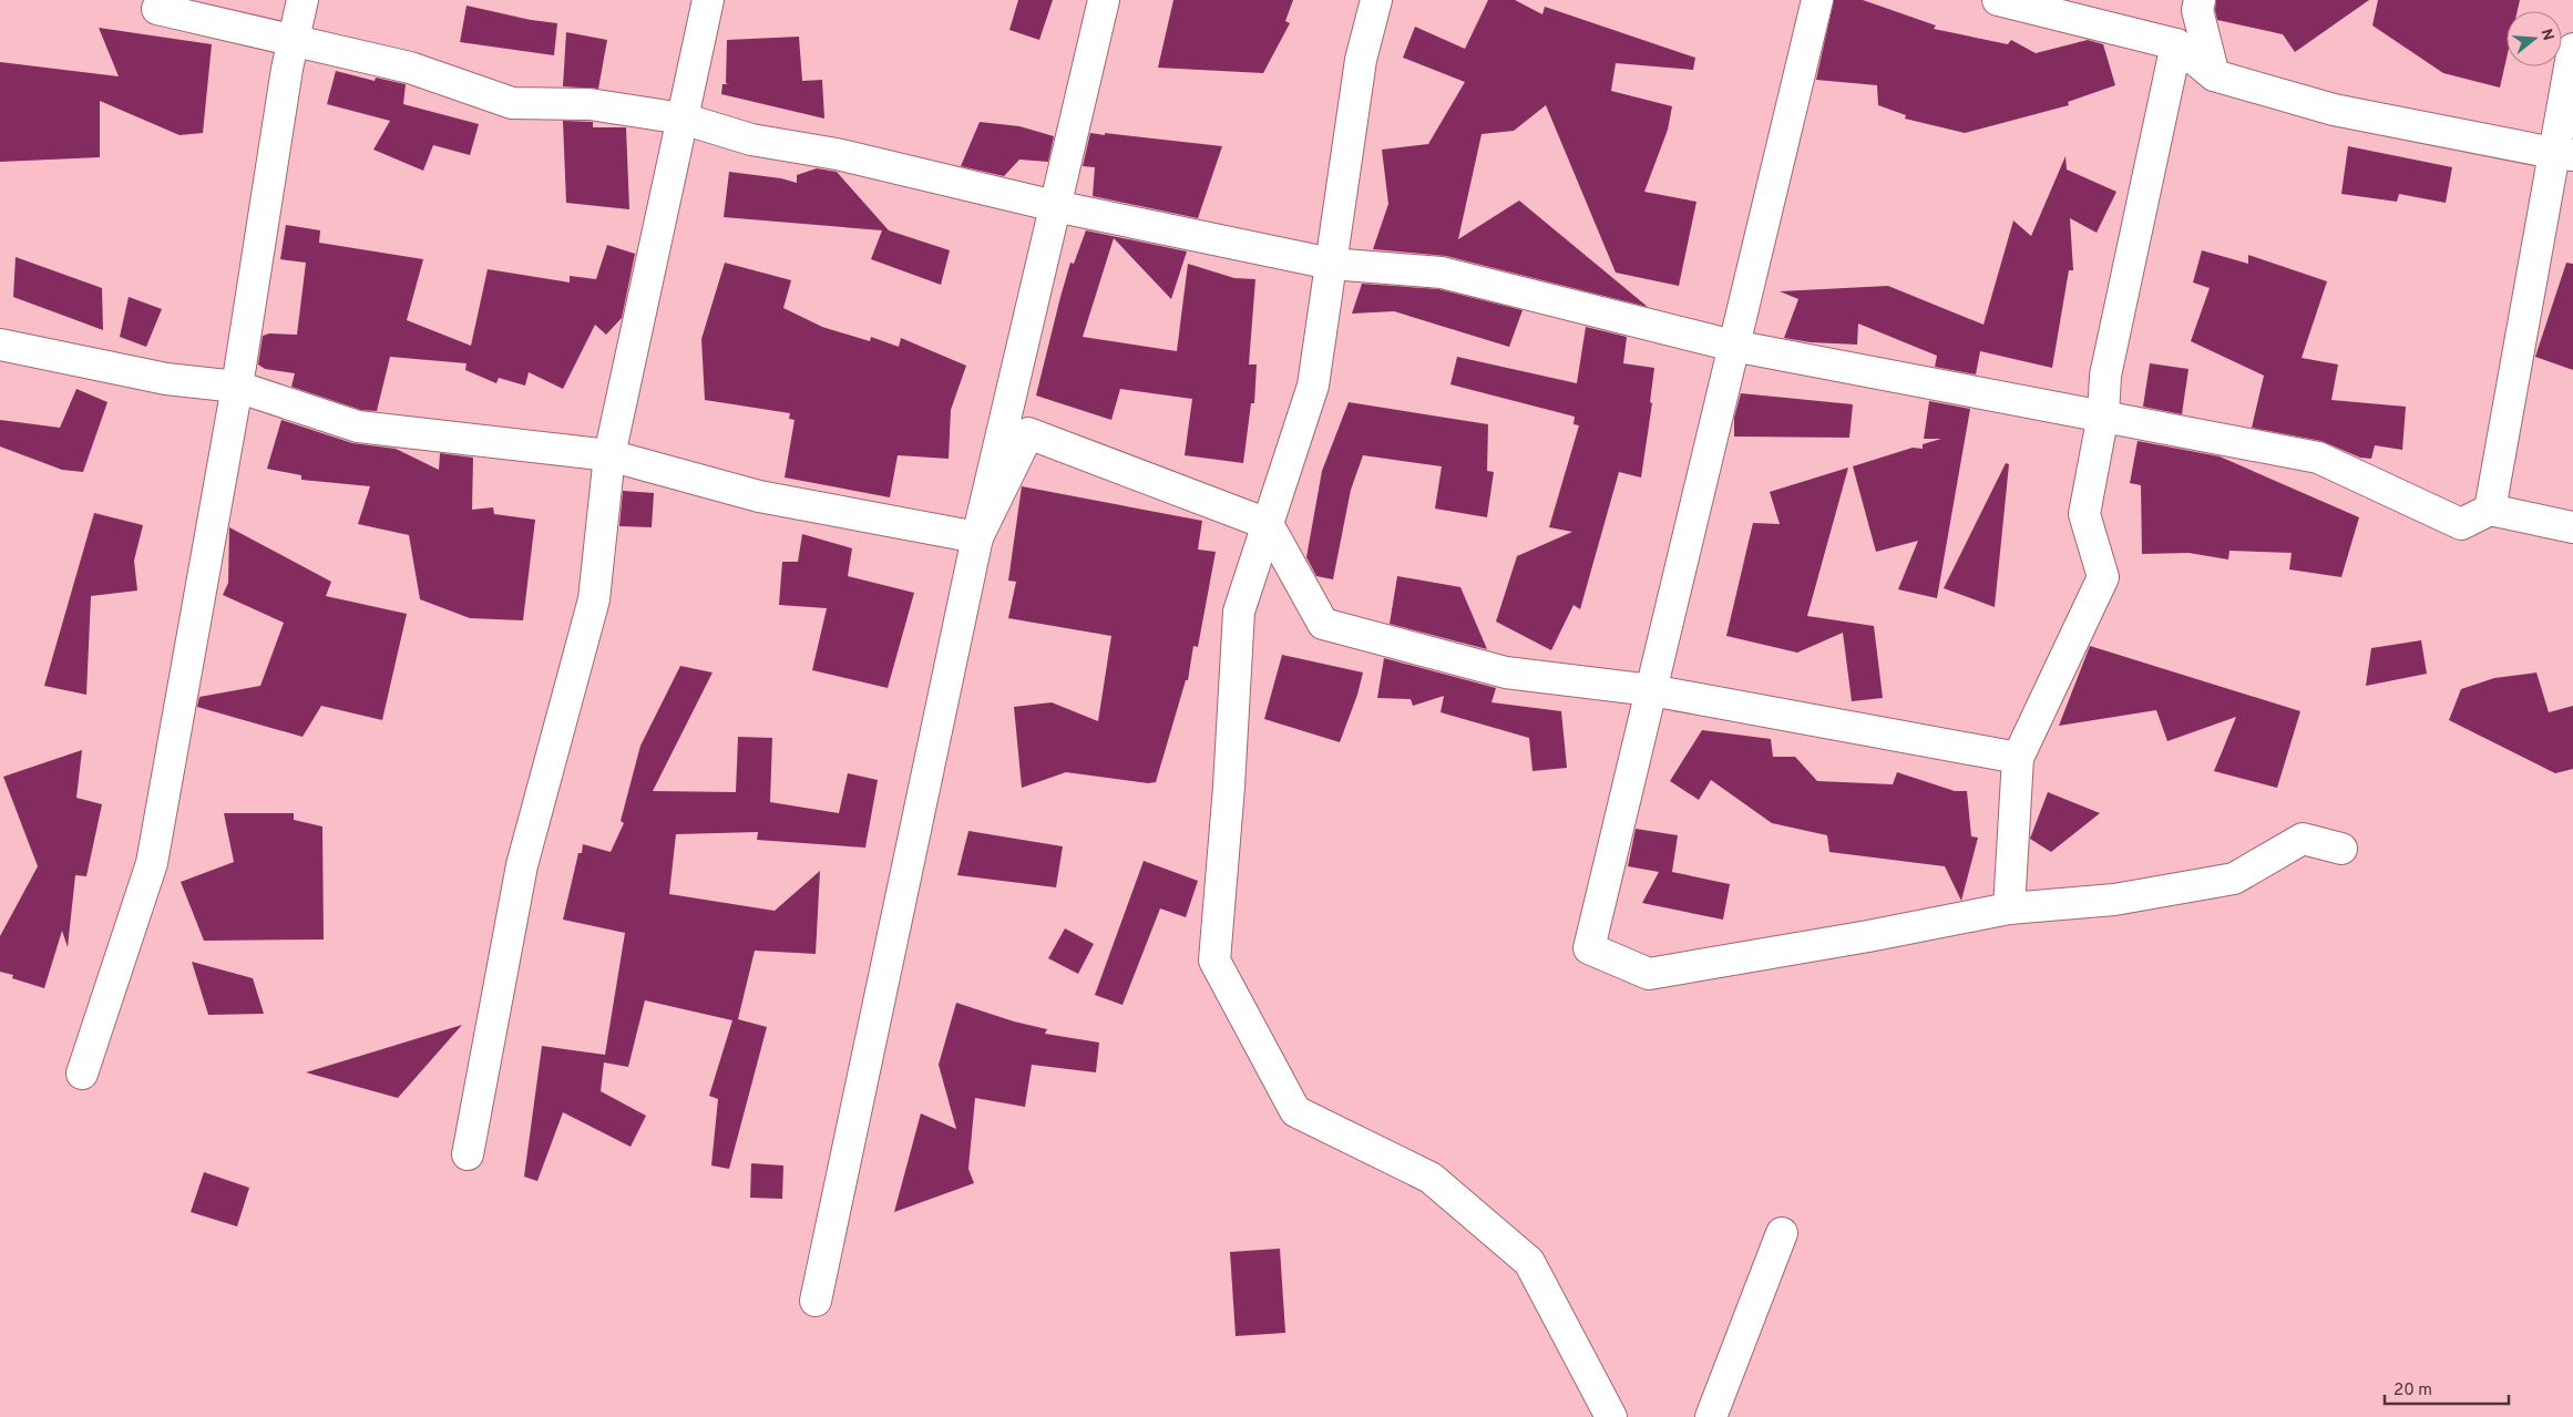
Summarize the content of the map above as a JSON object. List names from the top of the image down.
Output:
{
  "scale_bar": "20 m",
  "north": "right"
}
